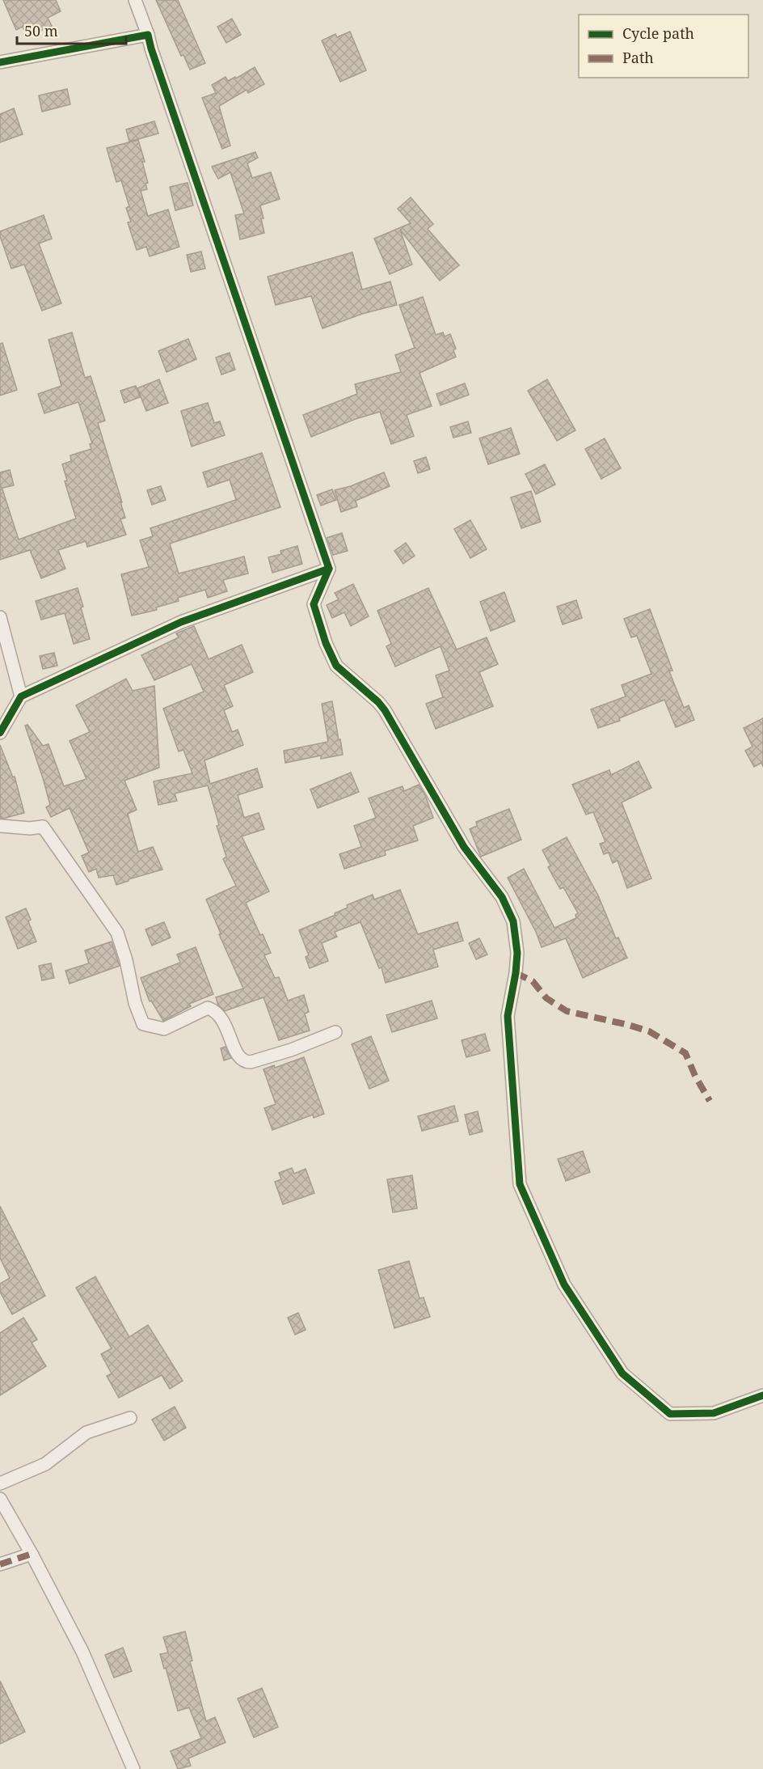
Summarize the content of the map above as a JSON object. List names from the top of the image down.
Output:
{
  "legend": ["Cycle path", "Path"],
  "scale_bar": "50 m"
}
